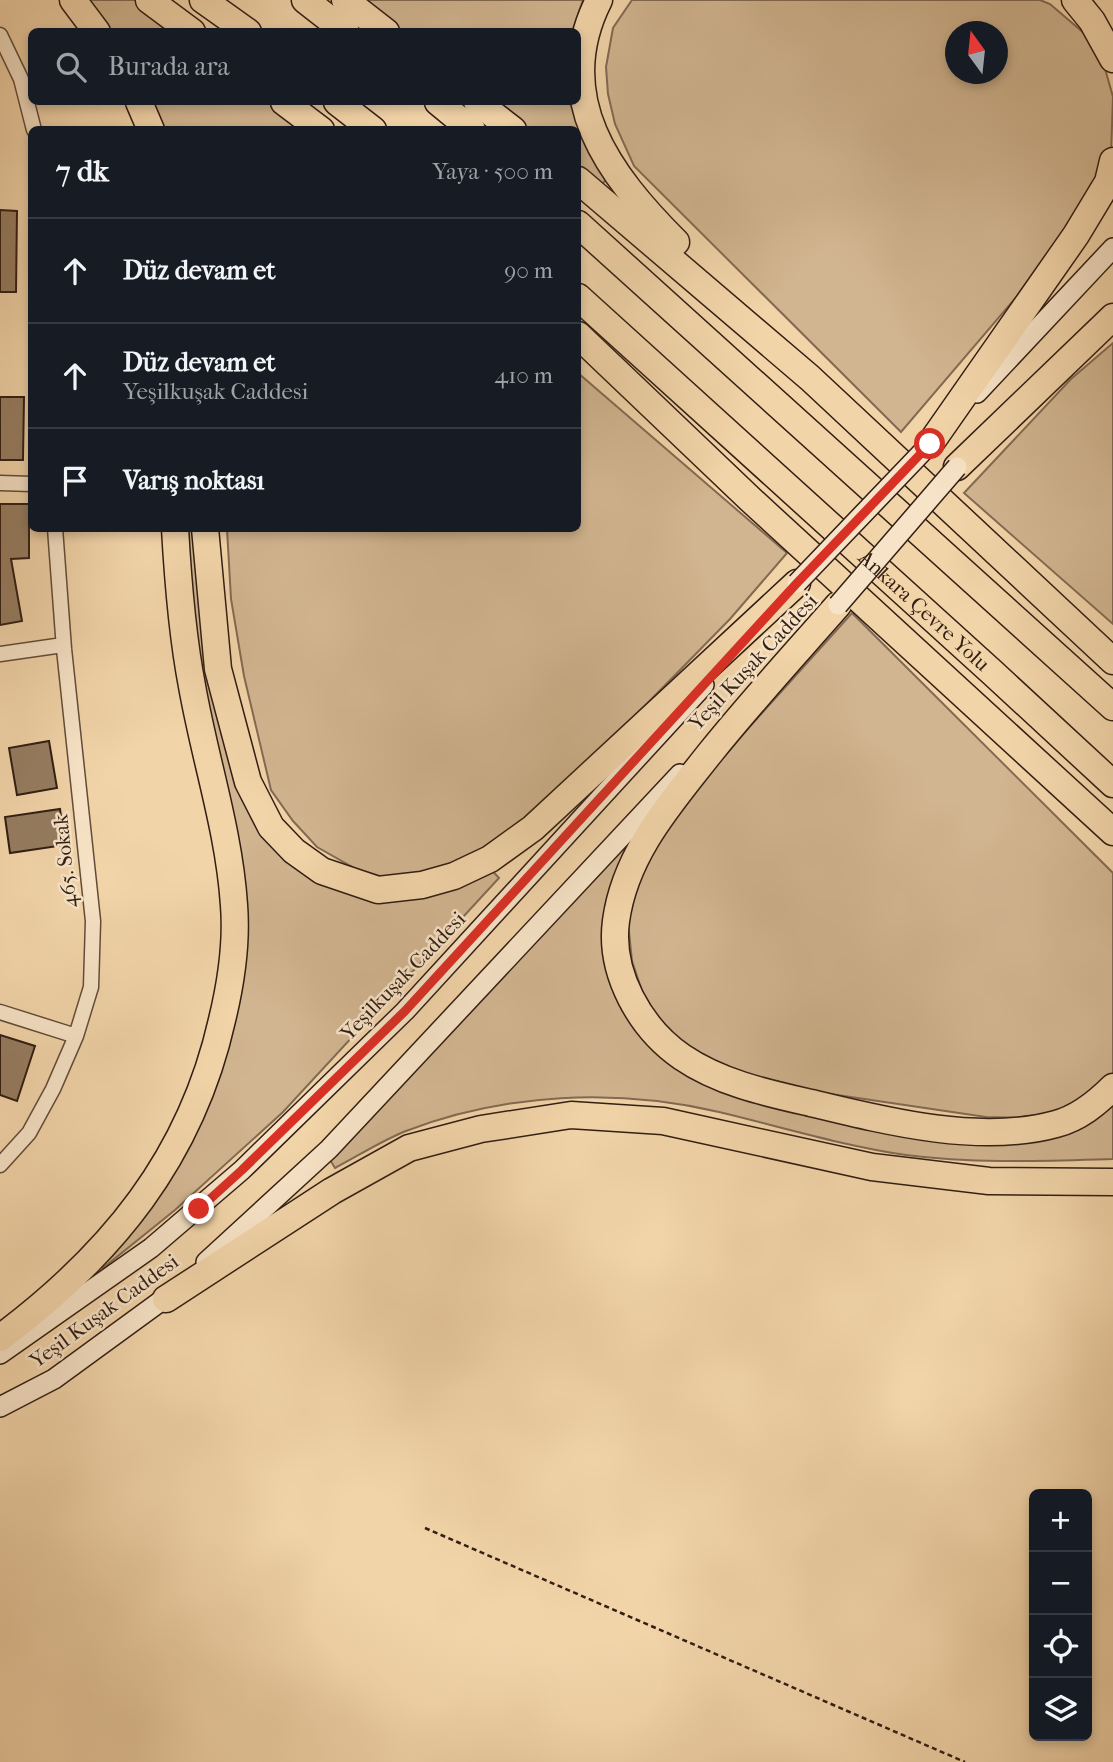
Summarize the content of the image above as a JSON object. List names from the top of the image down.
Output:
{
  "streets": {
    "highway": ["Ankara Çevre Yolu"],
    "main road": ["Yeşil Kuşak Caddesi", "Yeşilkuşak Caddesi"],
    "street": ["465. Sokak"]
  },
  "north": "top",
  "page": {
    "search": "Burada ara",
    "heading": ["7 dk", "Yaya · 500 m"],
    "list": [
      ["Düz devam et", "90 m"],
      ["Düz devam et", "Yeşilkuşak Caddesi", "410 m"],
      "Varış noktası"
    ],
    "map_buttons": ["+", "−"]
  }
}
